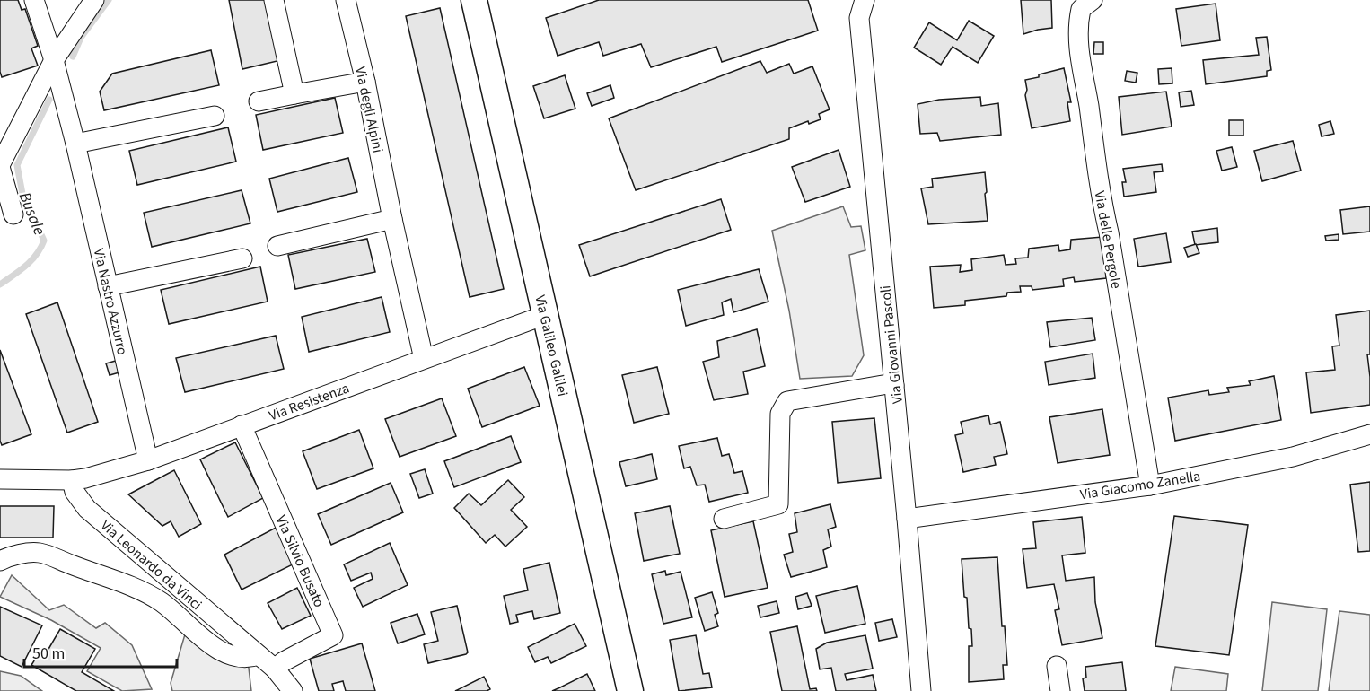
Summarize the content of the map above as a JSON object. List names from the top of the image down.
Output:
{
  "streets": {
    "main road": ["Via Galileo Galilei"],
    "street": [
      "Via degli Alpini",
      "Via delle Pergole",
      "Via Nastro Azzurro",
      "Via Giovanni Pascoli",
      "Via Resistenza",
      "Via Giacomo Zanella",
      "Via Silvio Busato",
      "Via Leonardo da Vinci"
    ]
  },
  "crossings": [
    ["Via degli Alpini", "Via Resistenza"],
    ["Via delle Pergole", "Via Giacomo Zanella"],
    ["Via Nastro Azzurro", "Via Resistenza"],
    ["Via Giovanni Pascoli", "Via Giacomo Zanella"],
    ["Via Galileo Galilei", "Via Resistenza"],
    ["Via Resistenza", "Via Silvio Busato"],
    ["Via Resistenza", "Via Leonardo da Vinci"],
    ["Via Silvio Busato", "Via Leonardo da Vinci"]
  ],
  "water": ["Busale"],
  "scale_bar": "50 m"
}
